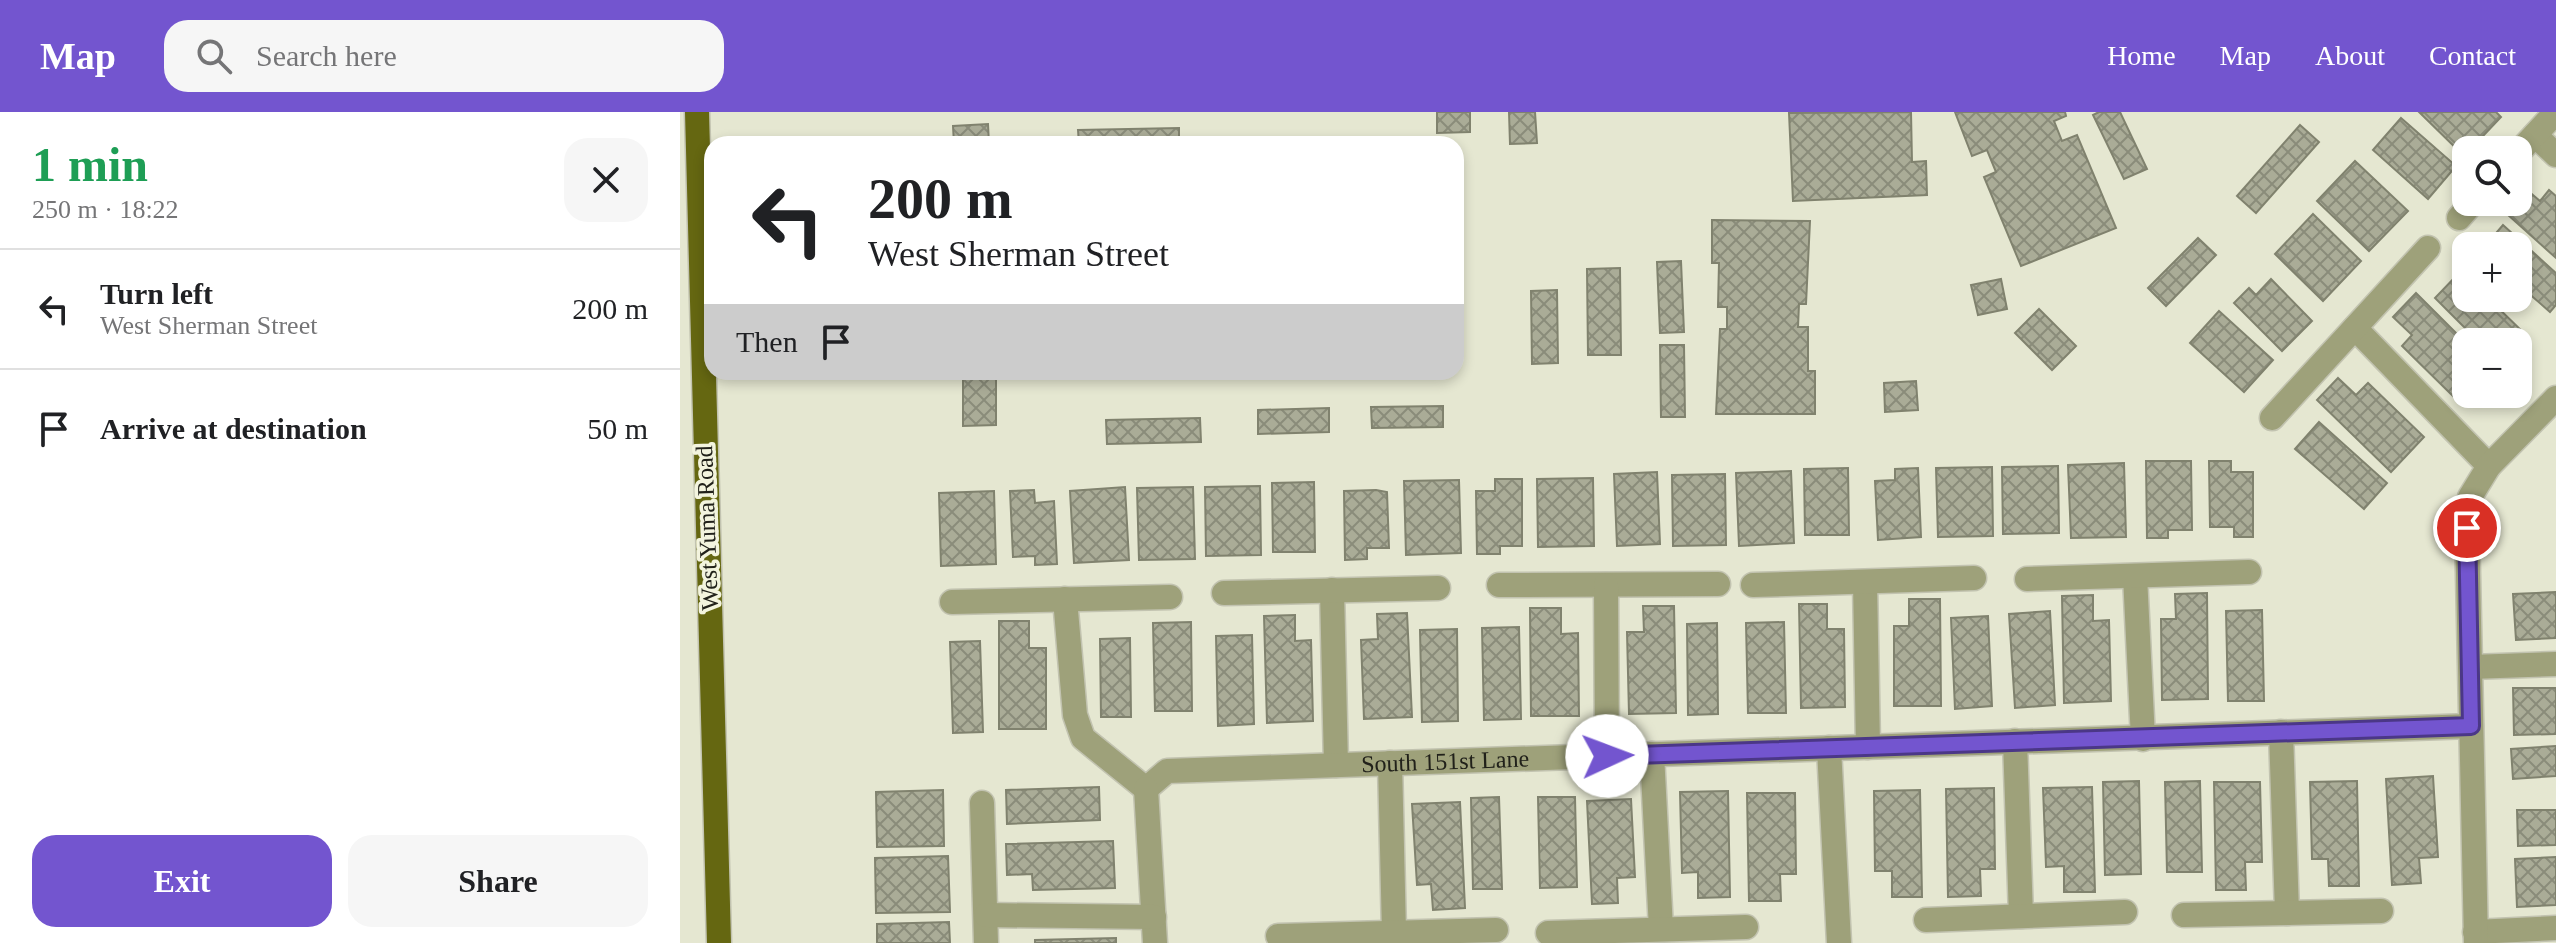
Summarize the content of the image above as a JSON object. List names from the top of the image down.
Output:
{
  "streets": {
    "main road": ["West Yuma Road"],
    "street": ["South 151st Lane"]
  },
  "page": {
    "header": "Map",
    "search": "Search here",
    "nav": [
      "Home",
      "Map",
      "About",
      "Contact"
    ],
    "heading": ["1 min", "250 m · 18:22"],
    "map_buttons": ["+", "−"],
    "turn": ["200 m", "West Sherman Street"],
    "list": [
      {
        "name": "Turn left",
        "note": "West Sherman Street",
        "value": "200 m"
      },
      {
        "name": "Arrive at destination",
        "value": "50 m"
      }
    ],
    "then": "Then",
    "buttons": ["Exit", "Share"]
  }
}
